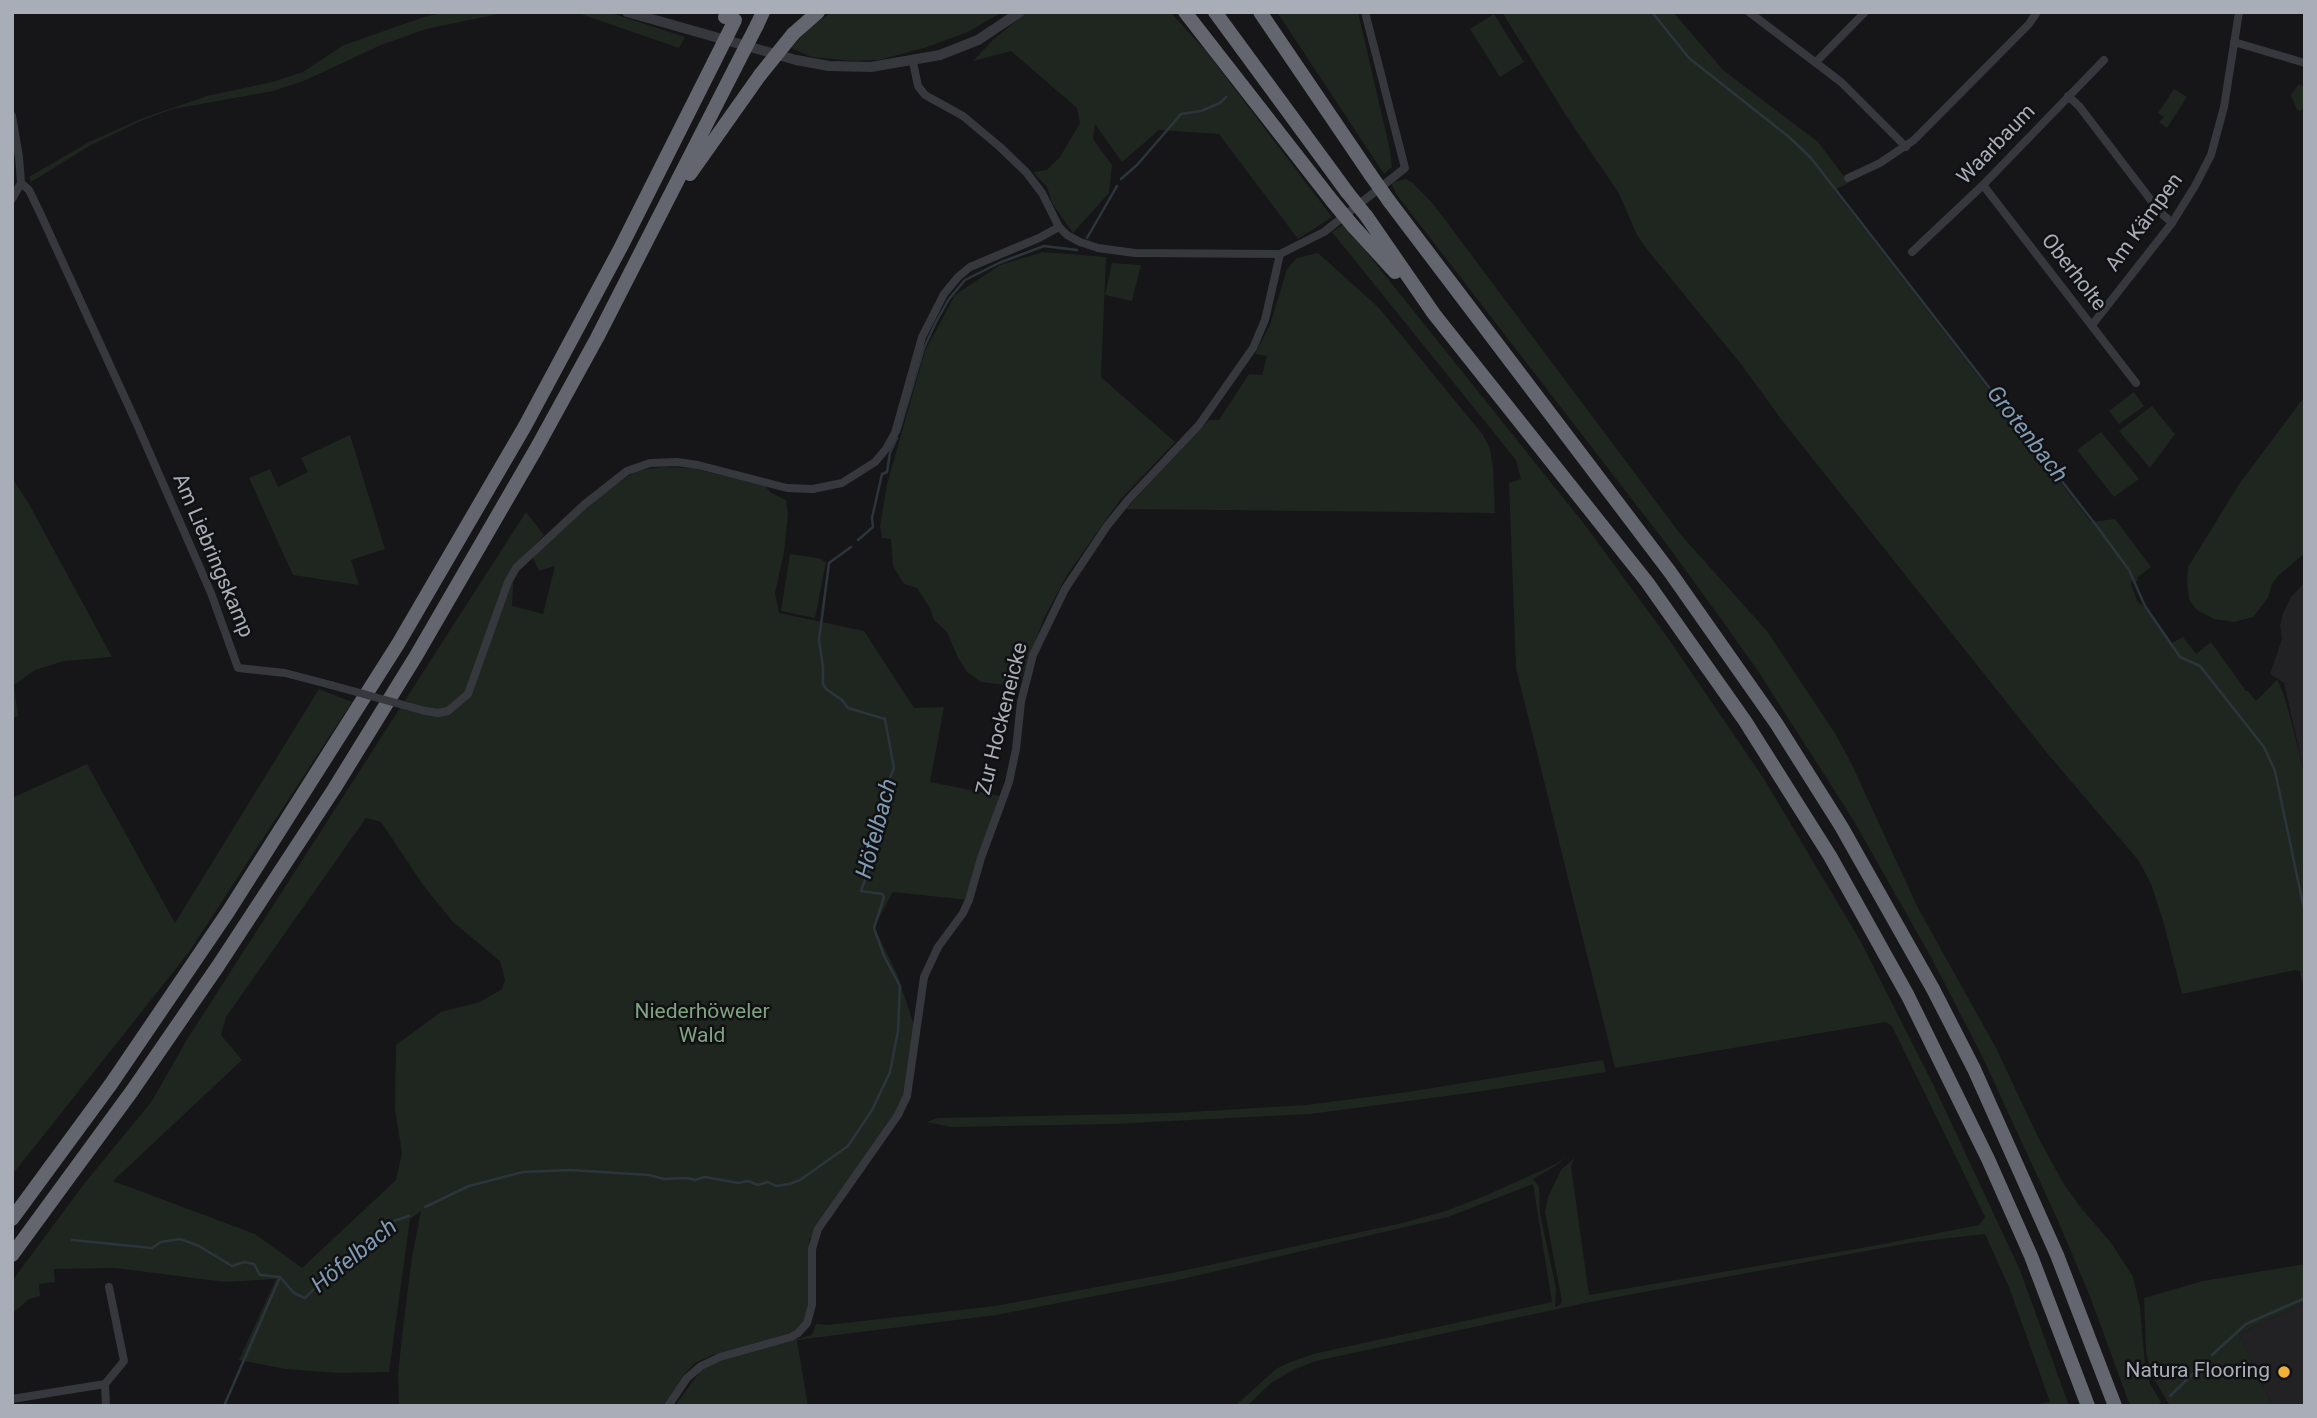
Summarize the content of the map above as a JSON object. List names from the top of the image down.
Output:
{
  "streets": {
    "street": [
      "Waarbaum",
      "Am Kämpen",
      "Oberholte",
      "Am Liebringskamp",
      "Zur Hockeneicke"
    ]
  },
  "crossings": [
    ["Waarbaum", "Oberholte"],
    ["Am Kämpen", "Oberholte"]
  ],
  "water": ["Grotenbach", "Höfelbach"],
  "parks": ["Niederhöweler Wald"],
  "places": ["Natura Flooring"]
}
